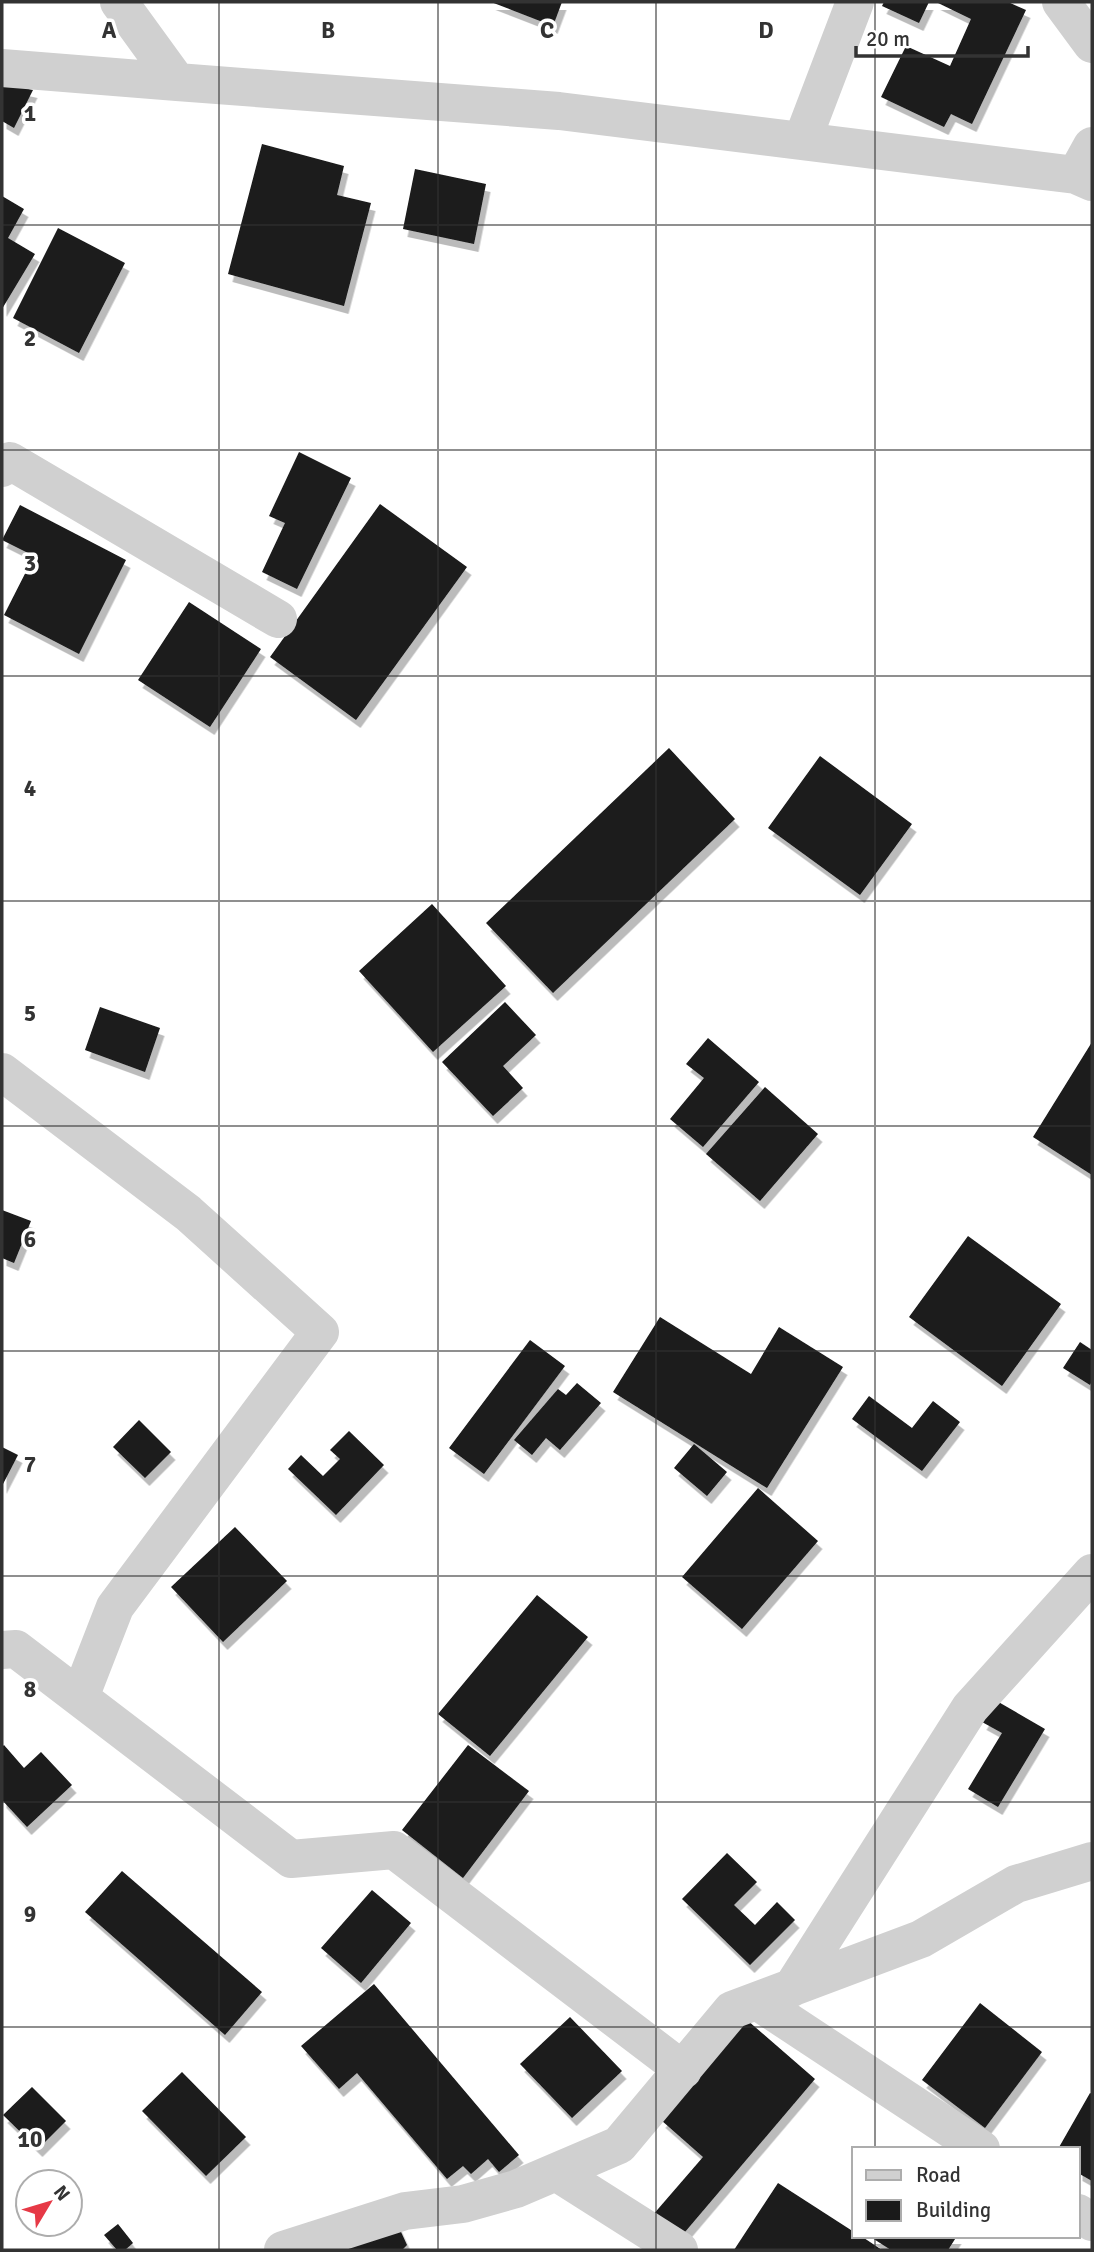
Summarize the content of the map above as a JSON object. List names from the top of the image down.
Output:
{
  "legend": ["Road", "Building"],
  "scale_bar": "20 m",
  "north": "top right",
  "grid": {
    "columns": [
      "A",
      "B",
      "C",
      "D"
    ],
    "rows": [
      "1",
      "2",
      "3",
      "4",
      "5",
      "6",
      "7",
      "8",
      "9",
      "10"
    ]
  }
}
